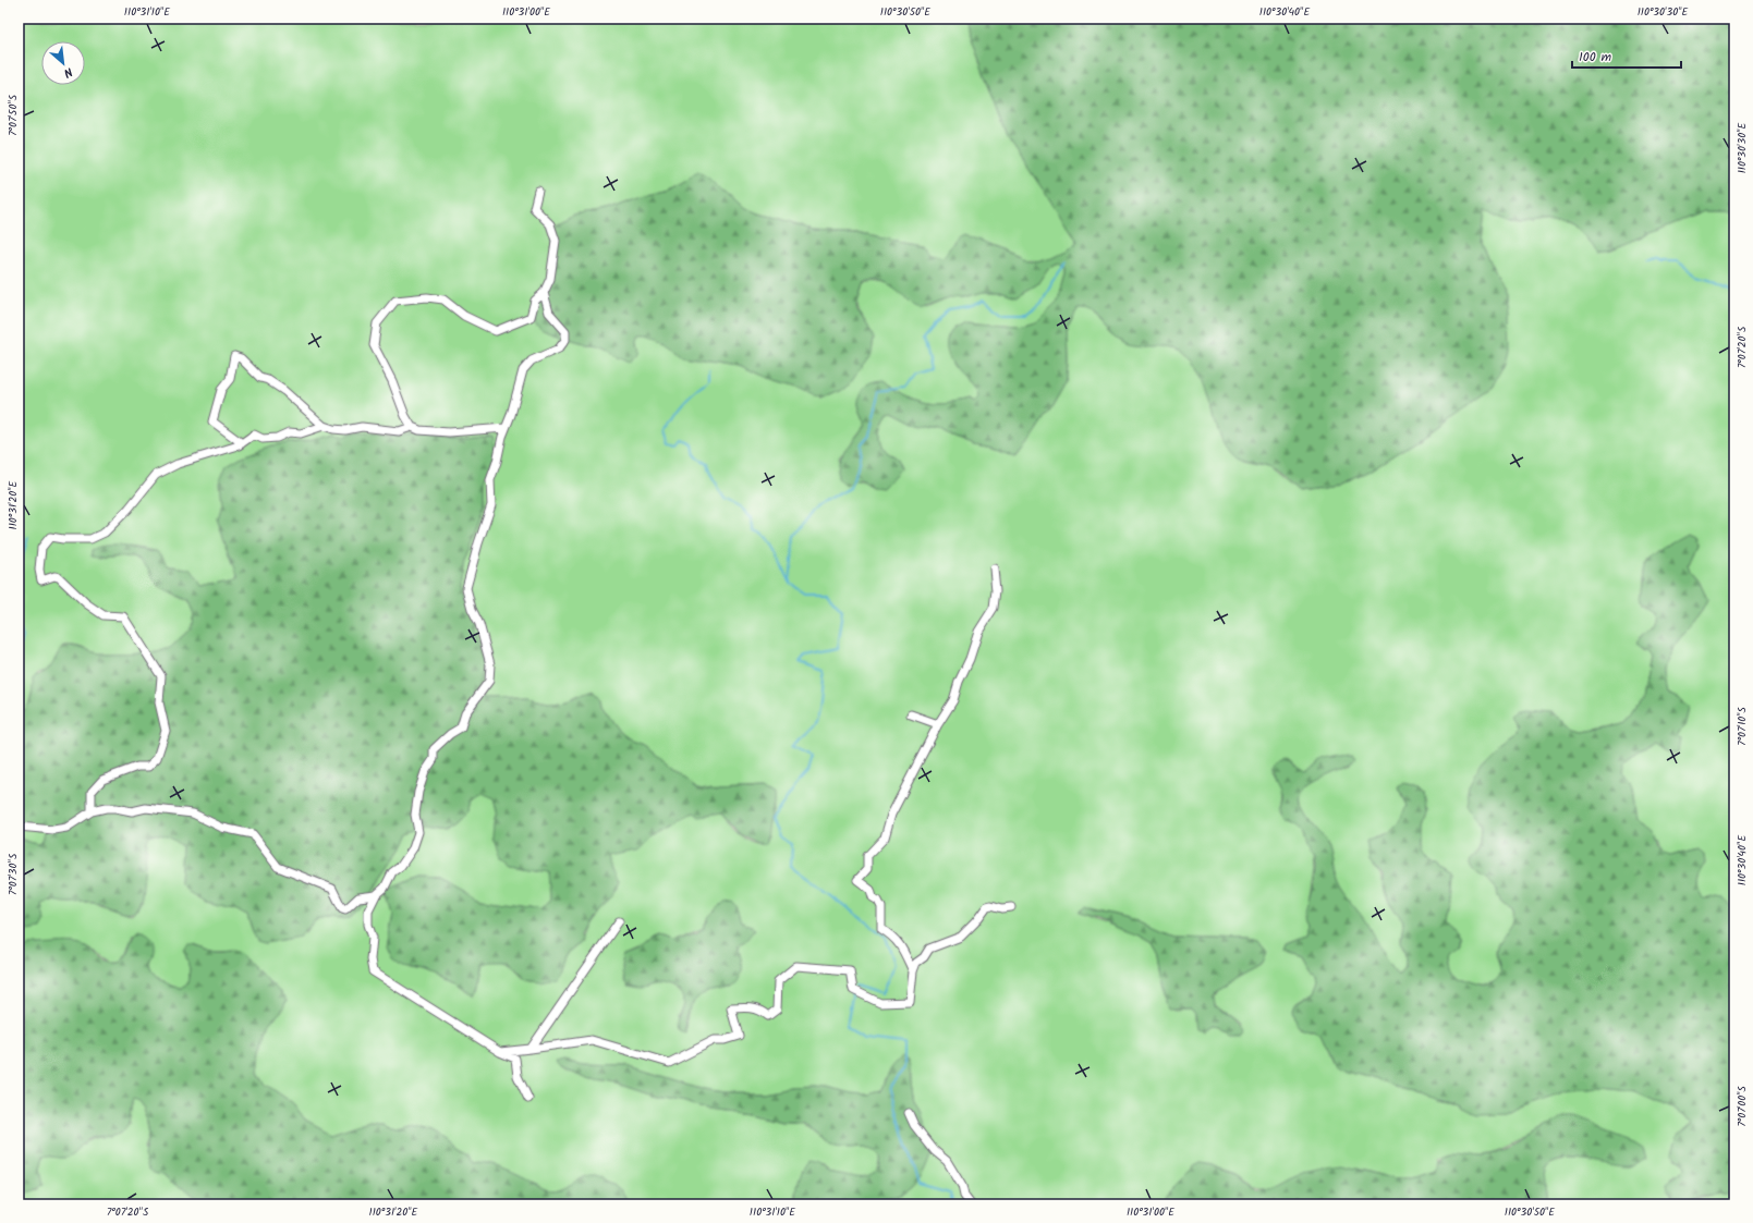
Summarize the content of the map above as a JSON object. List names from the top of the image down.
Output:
{
  "scale_bar": "100 m",
  "north": "bottom right",
  "coordinates": [
    "110°31'10\"E",
    "110°31'00\"E",
    "110°30'50\"E",
    "110°30'40\"E",
    "110°30'30\"E",
    "7°07'50\"S",
    "7°07'20\"S",
    "110°31'20\"E",
    "7°07'10\"S",
    "7°07'30\"S",
    "7°07'00\"S"
  ]
}
